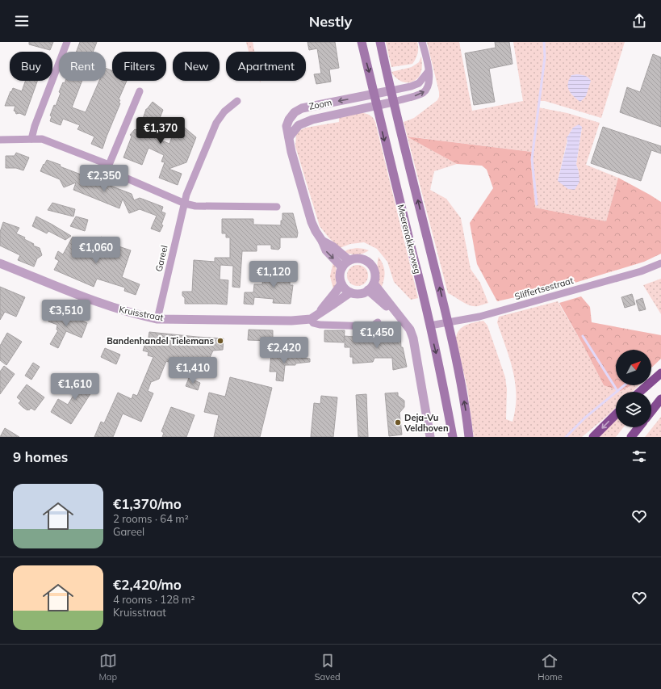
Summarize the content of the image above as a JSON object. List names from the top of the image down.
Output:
{
  "streets": {
    "main road": ["Meerenakkerweg"],
    "street": [
      "Zoom",
      "Gareel",
      "Sliffertsestraat",
      "Kruisstraat"
    ]
  },
  "crossings": [
    ["Zoom", "Meerenakkerweg"],
    ["Meerenakkerweg", "Sliffertsestraat"],
    ["Gareel", "Kruisstraat"]
  ],
  "places": ["Bandenhandel Tielemans", "Deja-Vu Veldhoven"],
  "north": "top right",
  "page": {
    "header": "Nestly",
    "chip": [
      "Buy",
      "Rent",
      "Filters",
      "New",
      "Apartment"
    ],
    "price": [
      "€1,370",
      "€2,350",
      "€1,060",
      "€1,120",
      "€3,510",
      "€1,450",
      "€2,420",
      "€1,410",
      "€1,610"
    ],
    "heading": "9 homes",
    "list": [
      {
        "name": "€1,370/mo",
        "note": "2 rooms · 64 m² · Gareel"
      },
      {
        "name": "€2,420/mo",
        "note": "4 rooms · 128 m² · Kruisstraat"
      }
    ],
    "tabs": ["Map", "Saved", "Home"]
  }
}
